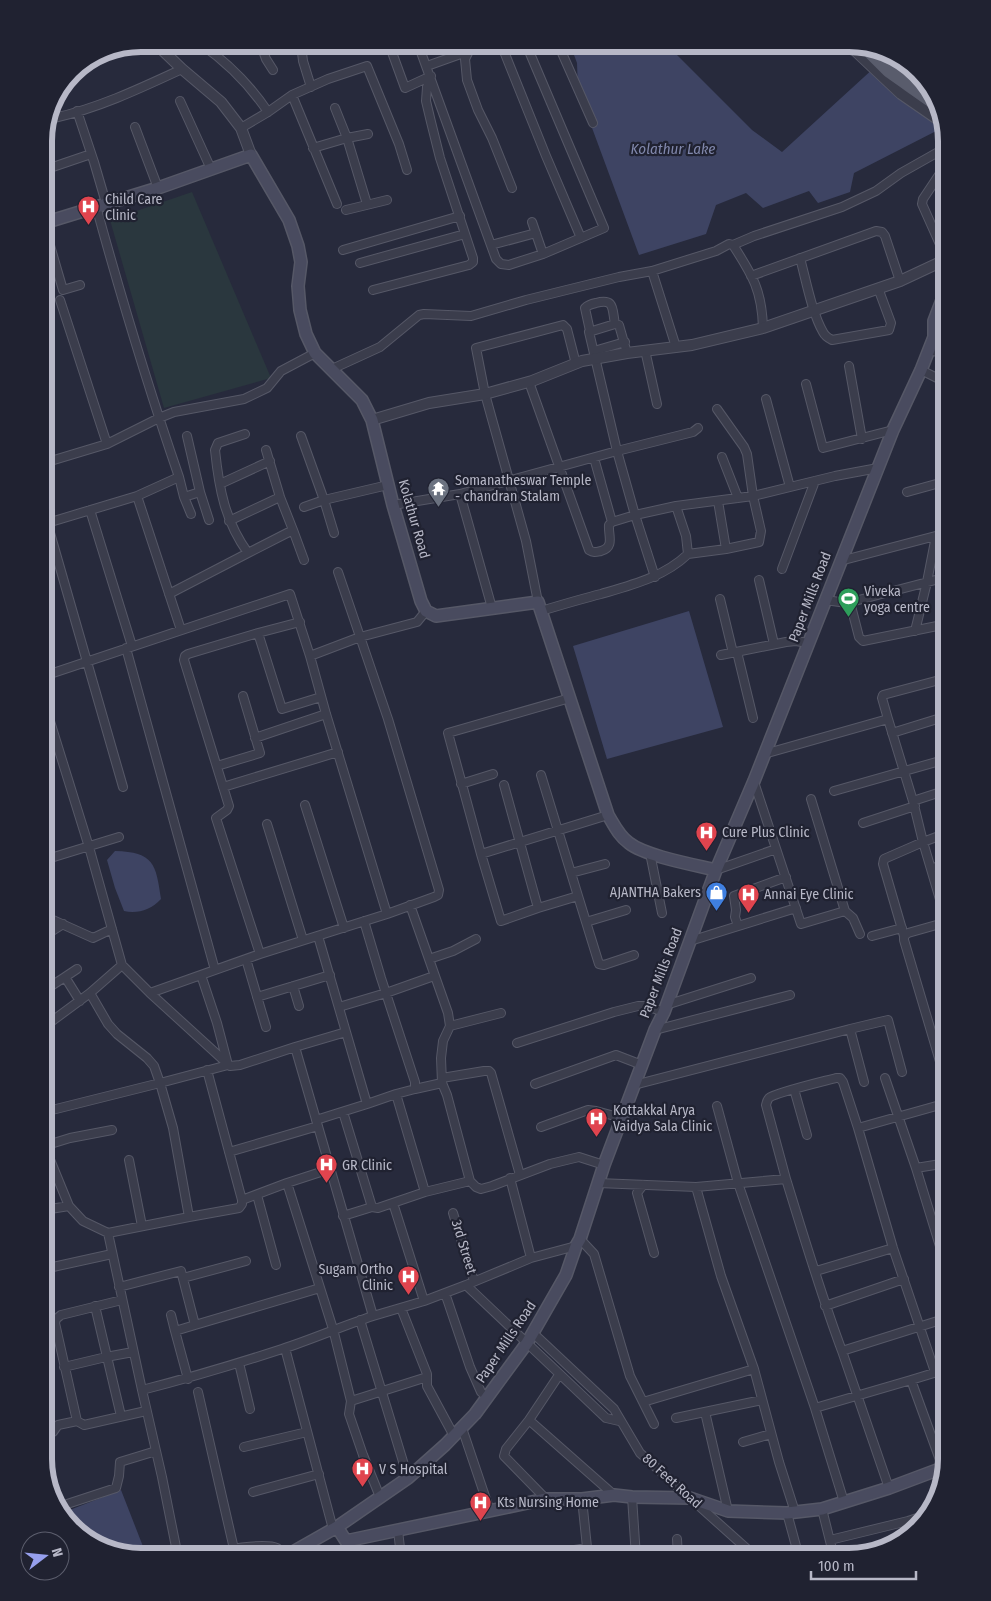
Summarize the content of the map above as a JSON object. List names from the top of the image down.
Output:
{
  "streets": {
    "main road": ["Kolathur Road", "Paper Mills Road"],
    "street": ["3rd Street", "80 Feet Road"]
  },
  "crossings": [
    ["Paper Mills Road", "80 Feet Road"]
  ],
  "water": ["Kolathur Lake"],
  "places": {
    "hospital": [
      "Child Care Clinic",
      "Cure Plus Clinic",
      "Annai Eye Clinic",
      "Kottakkal Arya Vaidya Sala Clinic",
      "GR Clinic",
      "Sugam Ortho Clinic",
      "V S Hospital",
      "Kts Nursing Home"
    ],
    "temple": ["Somanatheswar Temple - chandran Stalam"],
    "sports": ["Viveka yoga centre"],
    "shop": ["AJANTHA Bakers"]
  },
  "scale_bar": "100 m",
  "north": "right"
}
